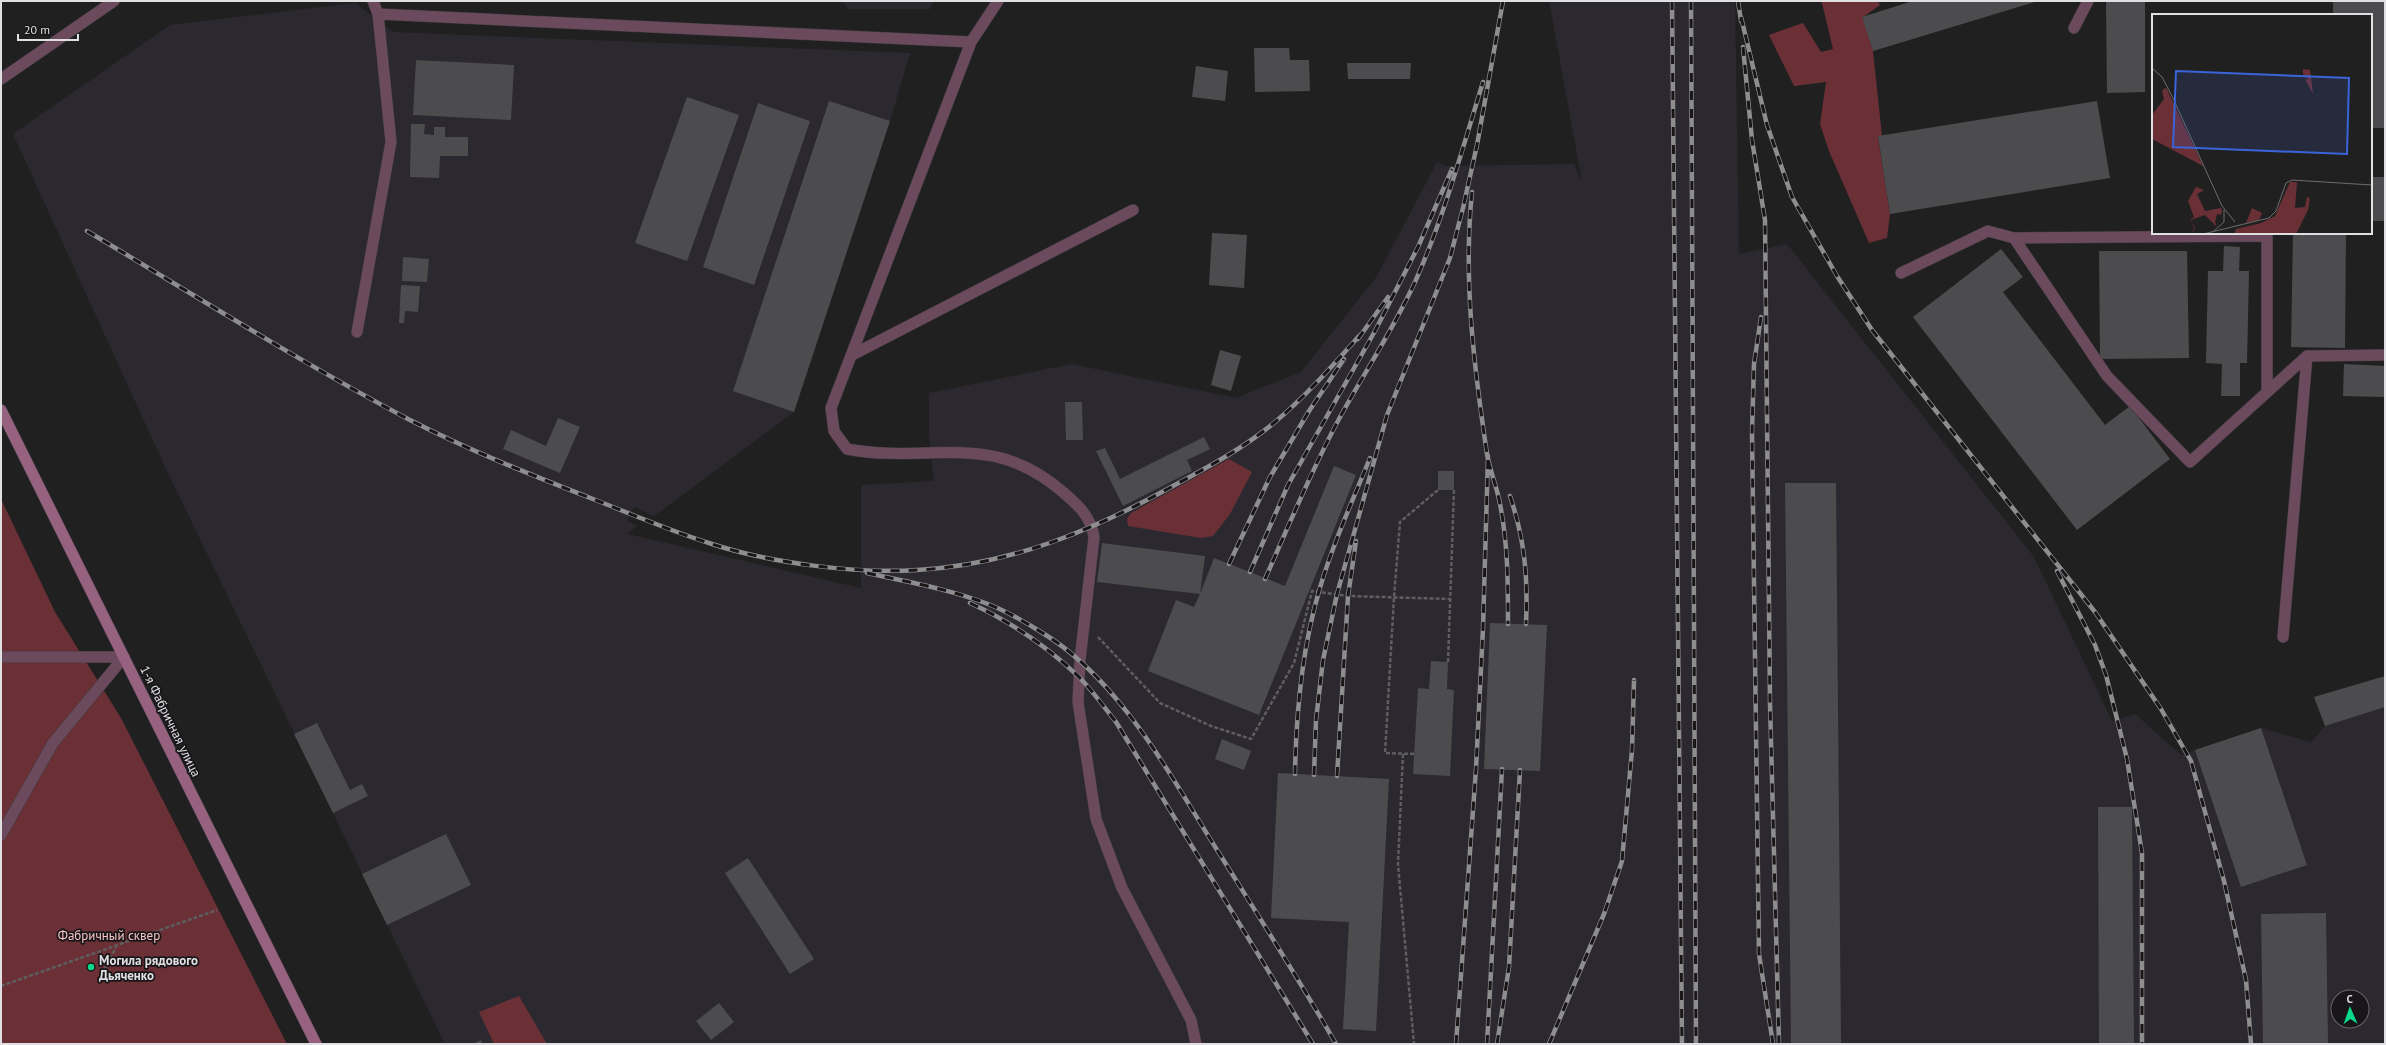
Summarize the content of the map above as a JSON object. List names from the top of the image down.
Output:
{
  "streets": {
    "main road": ["1-я Фабричная улица"]
  },
  "parks": ["Фабричный сквер"],
  "places": ["Могила рядового Дьяченко"],
  "scale_bar": "20 m",
  "north": "top"
}
